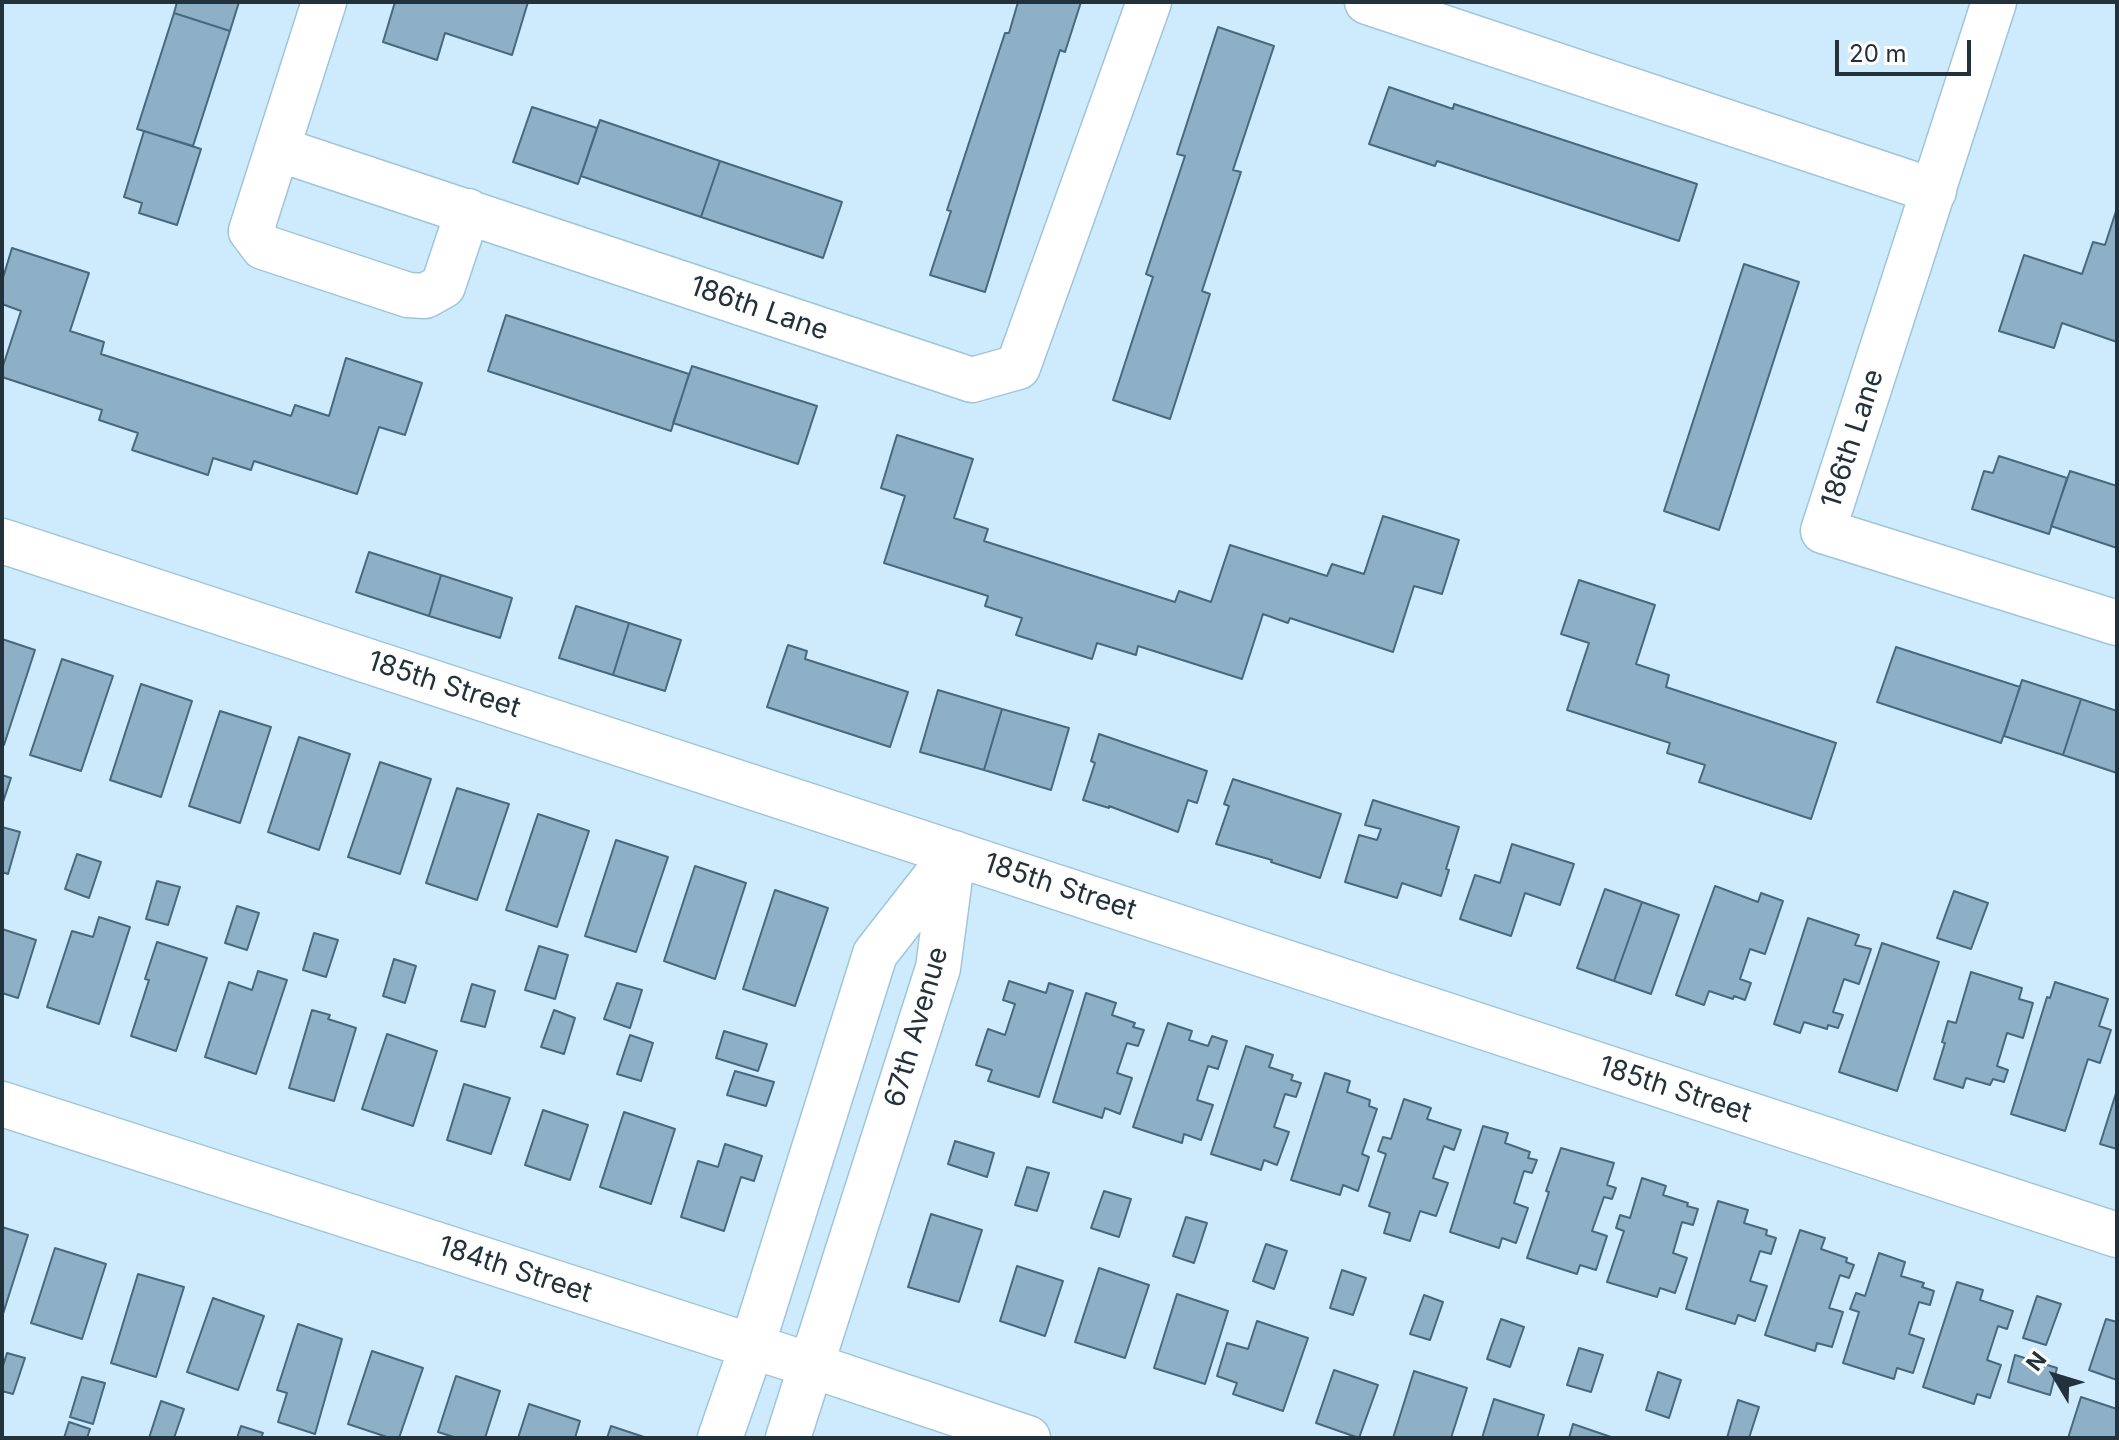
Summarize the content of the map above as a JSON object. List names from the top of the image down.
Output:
{
  "streets": {
    "street": [
      "186th Lane",
      "185th Street",
      "67th Avenue",
      "184th Street"
    ]
  },
  "crossings": [
    ["185th Street", "67th Avenue"],
    ["67th Avenue", "184th Street"]
  ],
  "scale_bar": "20 m",
  "north": "top left"
}
